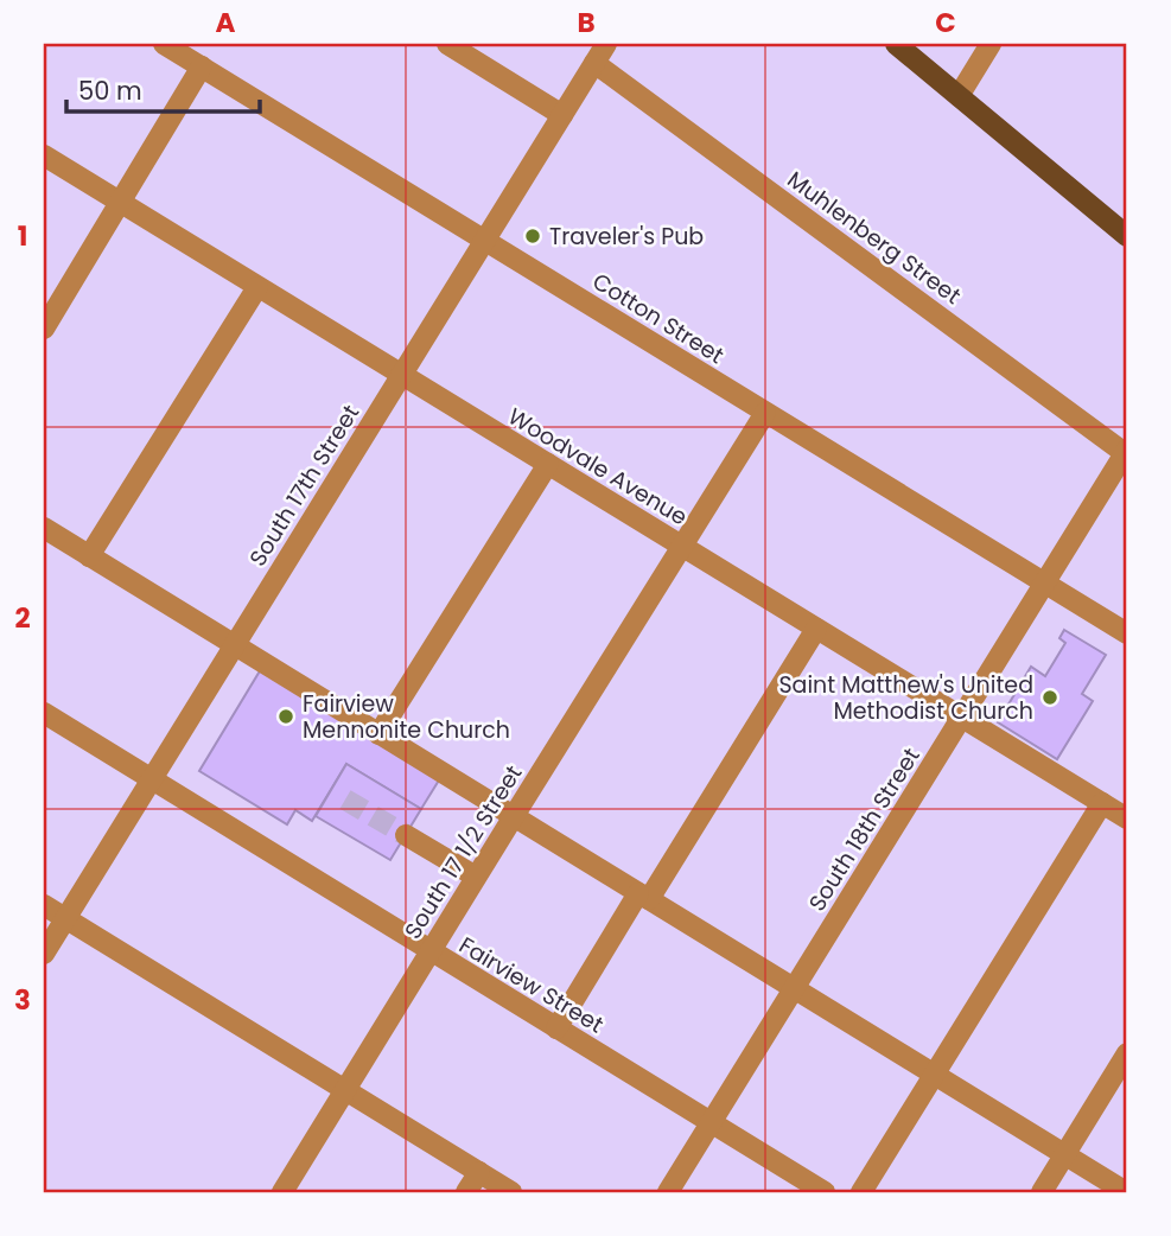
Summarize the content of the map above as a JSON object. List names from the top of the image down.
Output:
{
  "streets": {
    "street": [
      "Muhlenberg Street",
      "Cotton Street",
      "Woodvale Avenue",
      "South 17th Street",
      "South 18th Street",
      "South 17 1/2 Street",
      "Fairview Street"
    ]
  },
  "crossings": [
    ["Muhlenberg Street", "South 17th Street"],
    ["Muhlenberg Street", "South 18th Street"],
    ["Cotton Street", "South 17th Street"],
    ["Cotton Street", "South 18th Street"],
    ["Cotton Street", "South 17 1/2 Street"],
    ["Woodvale Avenue", "South 17th Street"],
    ["Woodvale Avenue", "South 18th Street"],
    ["Woodvale Avenue", "South 17 1/2 Street"],
    ["South 17th Street", "Fairview Street"],
    ["South 18th Street", "Fairview Street"],
    ["South 17 1/2 Street", "Fairview Street"]
  ],
  "places": ["Traveler's Pub", "Saint Matthew's United Methodist Church", "Fairview Mennonite Church"],
  "scale_bar": "50 m",
  "grid": {
    "columns": ["A", "B", "C"],
    "rows": ["1", "2", "3"]
  }
}
